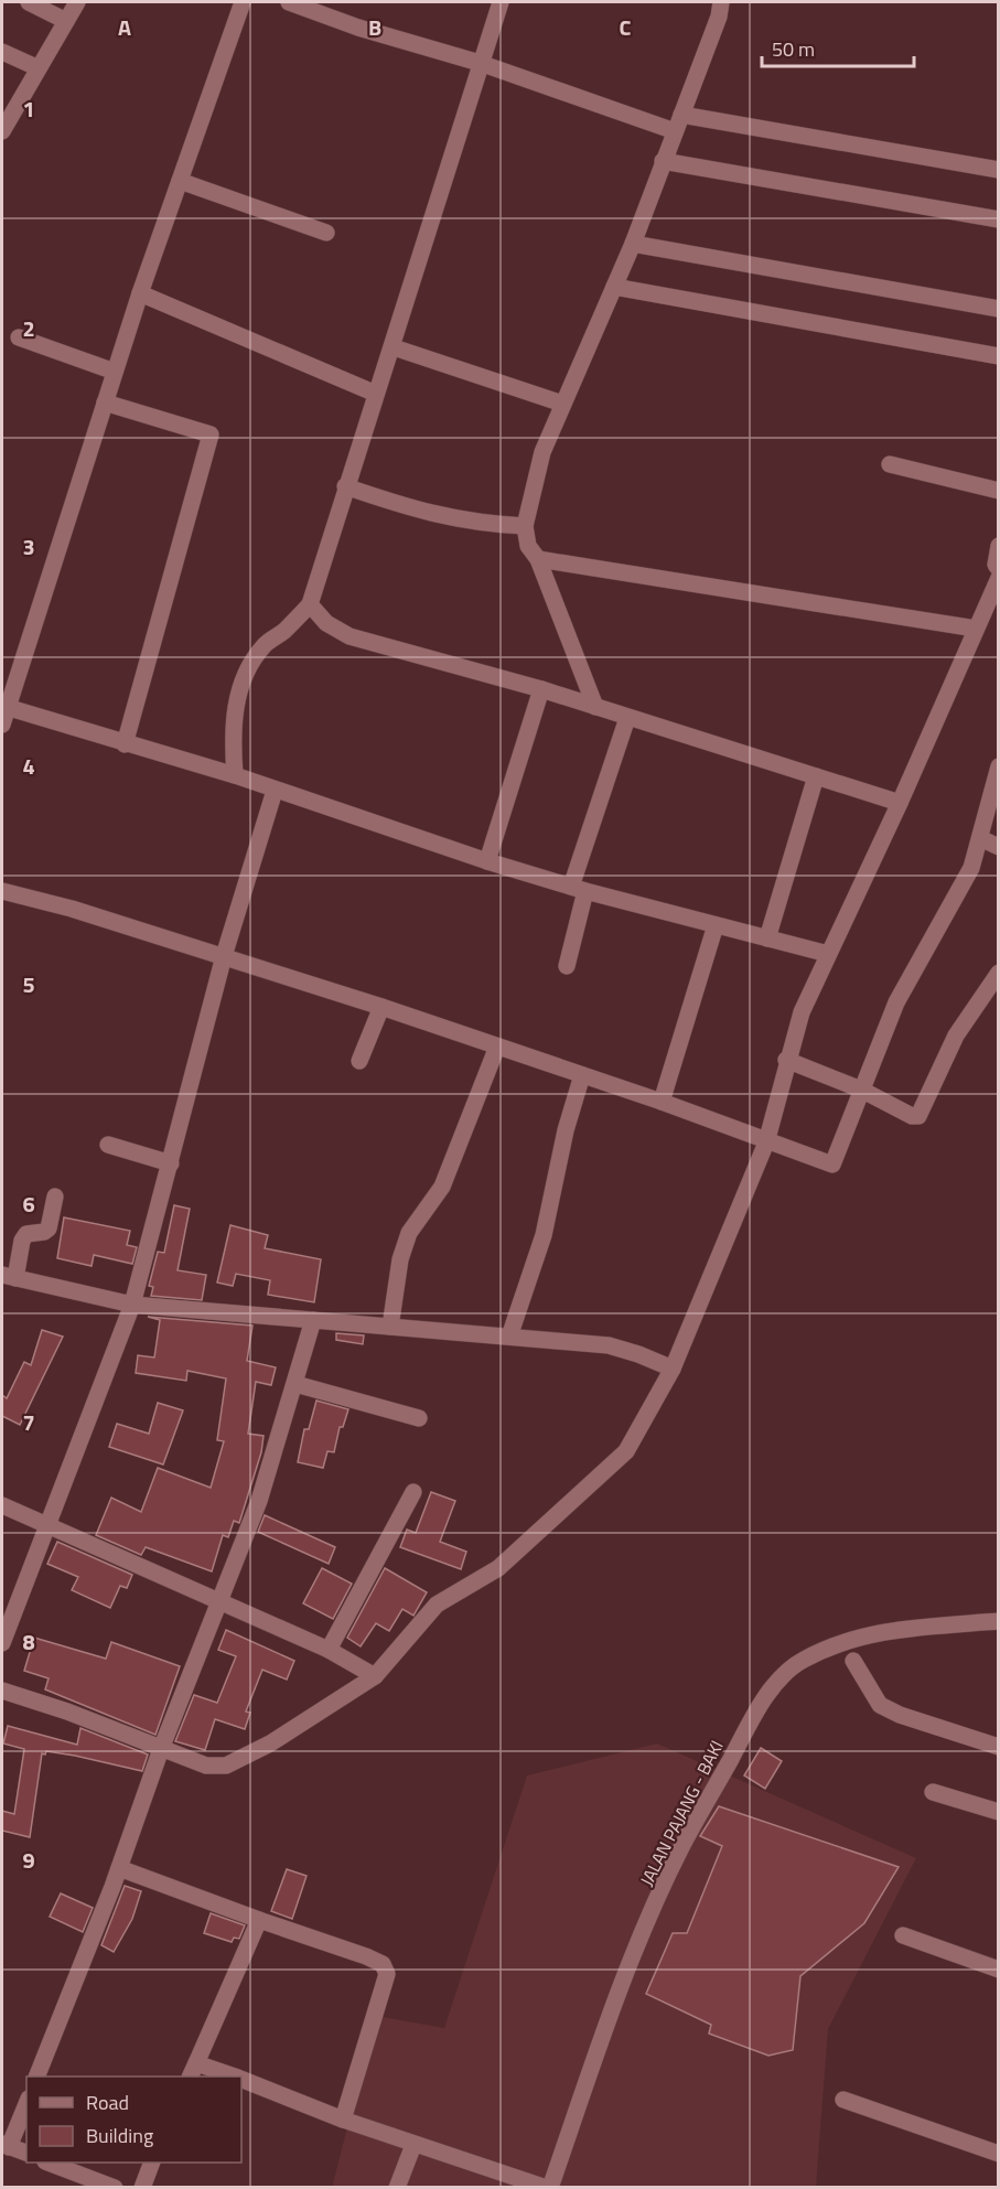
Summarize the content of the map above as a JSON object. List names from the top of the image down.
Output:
{
  "streets": {
    "street": ["JALAN PAJANG - BAKI"]
  },
  "legend": ["Road", "Building"],
  "scale_bar": "50 m",
  "grid": {
    "columns": ["A", "B", "C"],
    "rows": [
      "1",
      "2",
      "3",
      "4",
      "5",
      "6",
      "7",
      "8",
      "9"
    ]
  }
}
